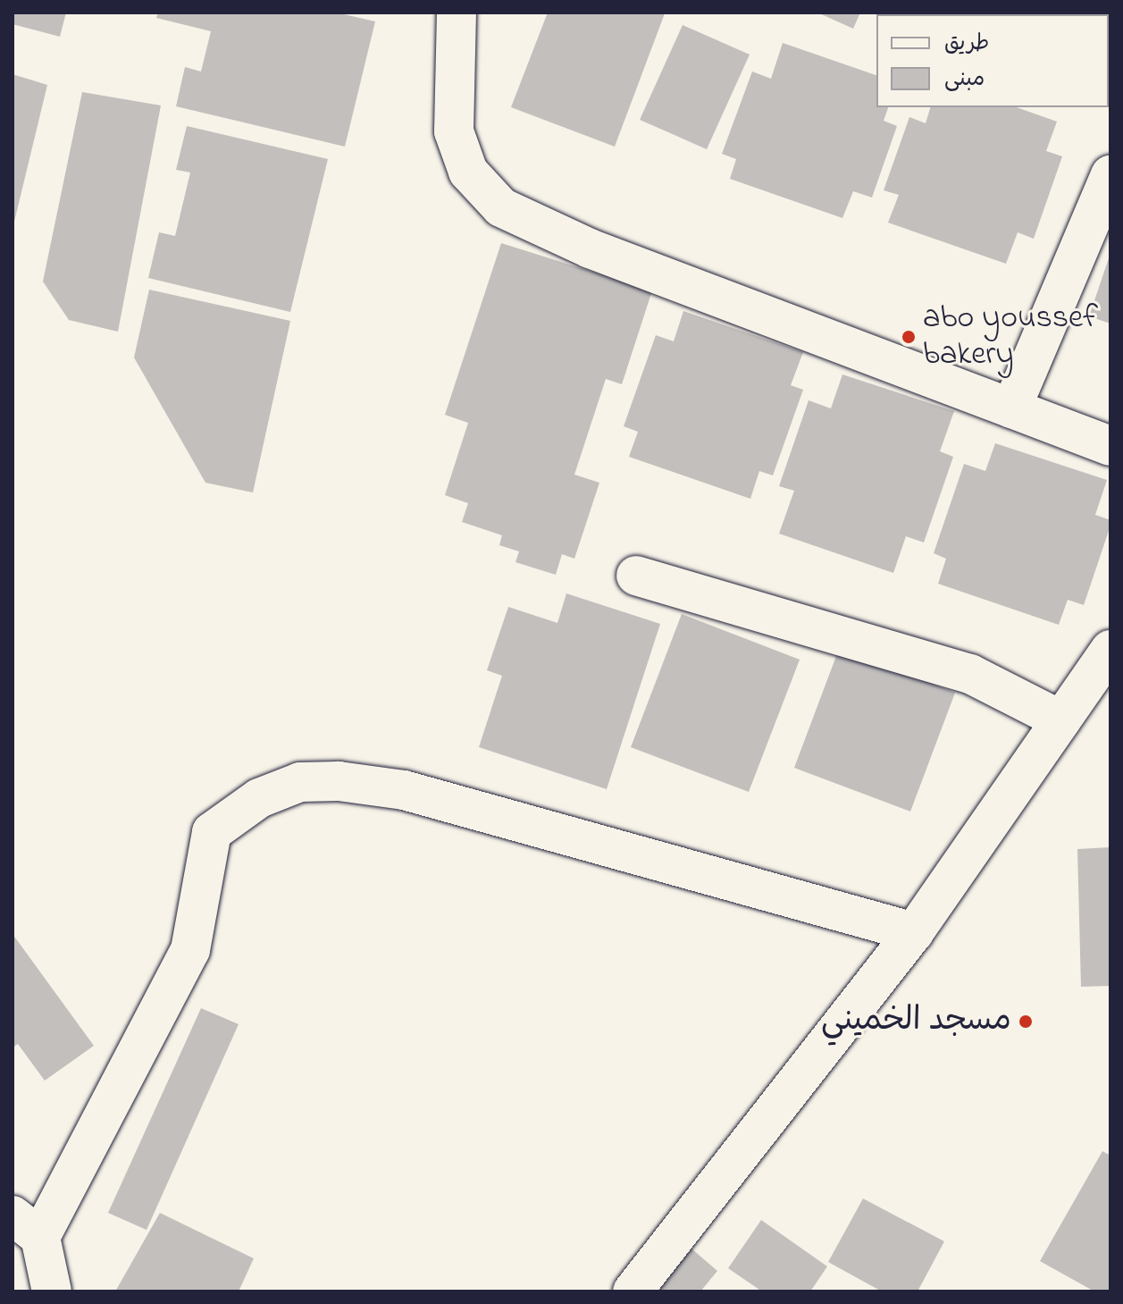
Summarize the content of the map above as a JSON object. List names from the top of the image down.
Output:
{
  "places": ["abo youssef bakery", "مسجد الخميني"],
  "legend": ["طريق", "مبنى"]
}
